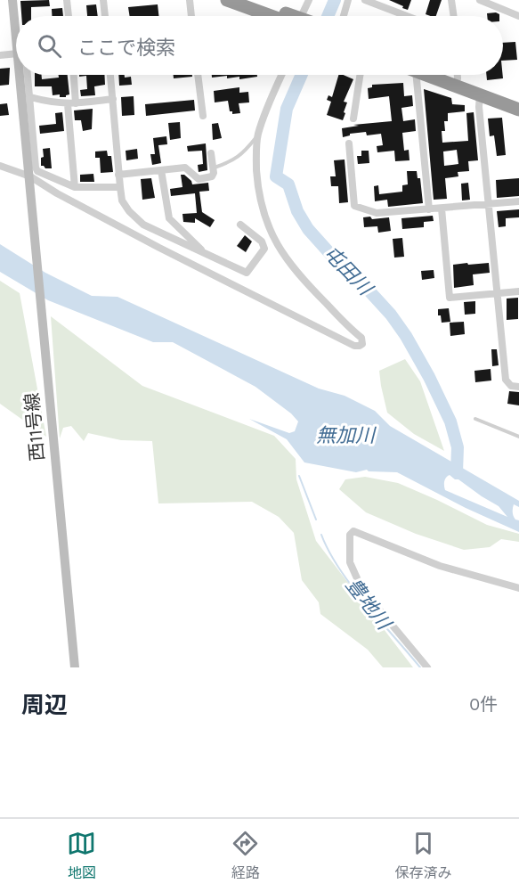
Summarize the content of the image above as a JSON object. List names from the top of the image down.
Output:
{
  "streets": {
    "street": ["西11号線"]
  },
  "water": ["屯田川", "無加川", "豊地川"],
  "page": {
    "search": "ここで検索",
    "heading": ["周辺", "0件"],
    "nav": ["地図", "経路", "保存済み"]
  }
}
